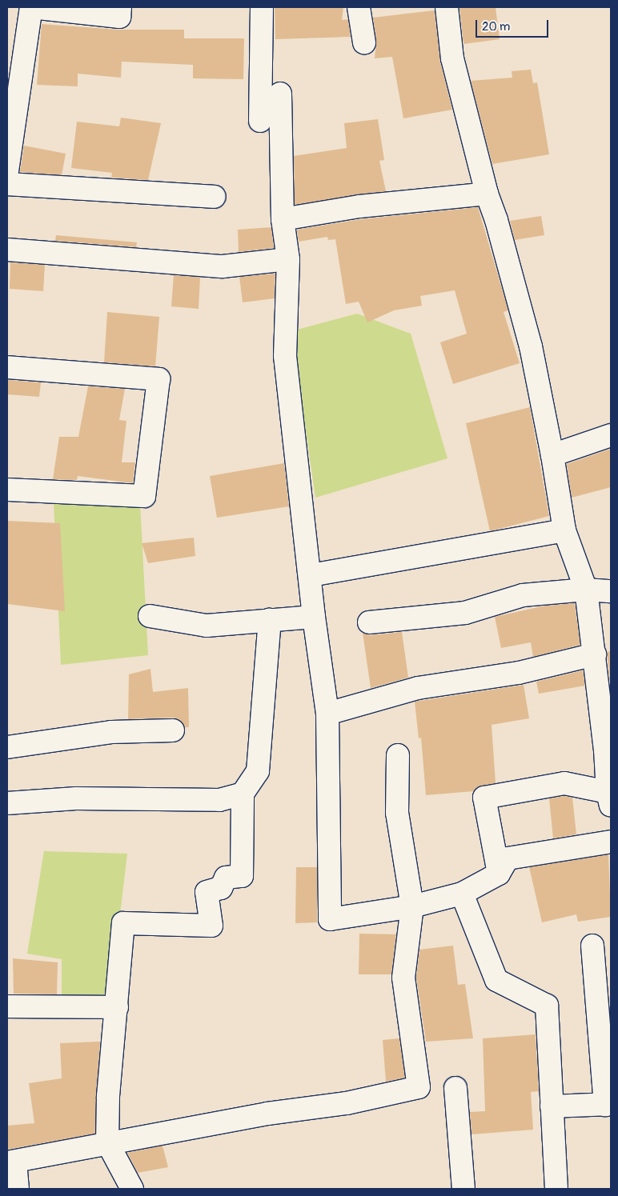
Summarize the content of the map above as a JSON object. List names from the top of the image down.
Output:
{
  "scale_bar": "20 m"
}
